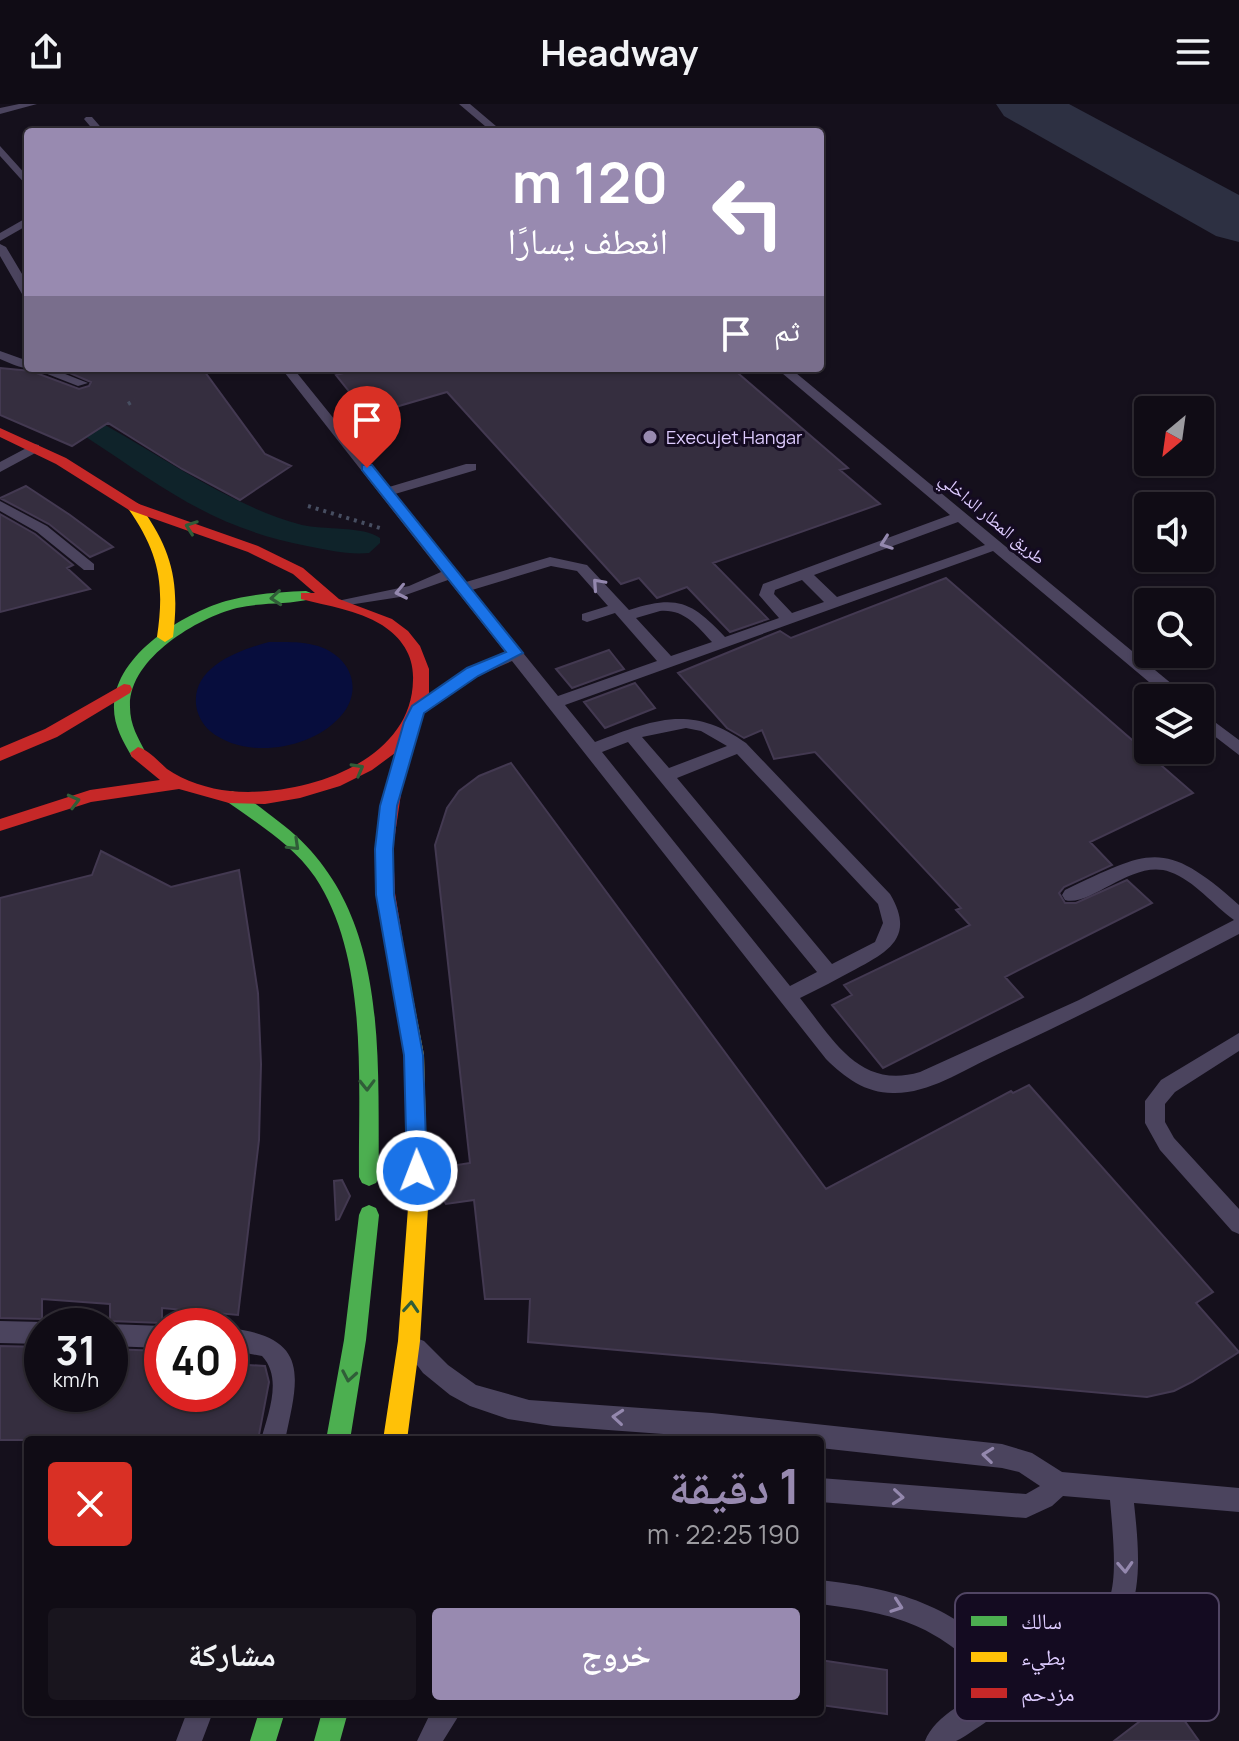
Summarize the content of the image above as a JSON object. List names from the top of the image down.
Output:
{
  "streets": {
    "lane": ["طريق المطار الداخلي"]
  },
  "places": ["Execujet Hangar"],
  "legend": ["سالك", "بطيء", "مزدحم"],
  "north": "bottom left",
  "page": {
    "header": "Headway",
    "turn": ["120 m", "انعطف يسارًا"],
    "then": "ثم",
    "speed": "31 km/h",
    "limit": "40",
    "heading": ["1 دقيقة", "190 m · 22:25"],
    "buttons": ["خروج", "مشاركة"]
  }
}
